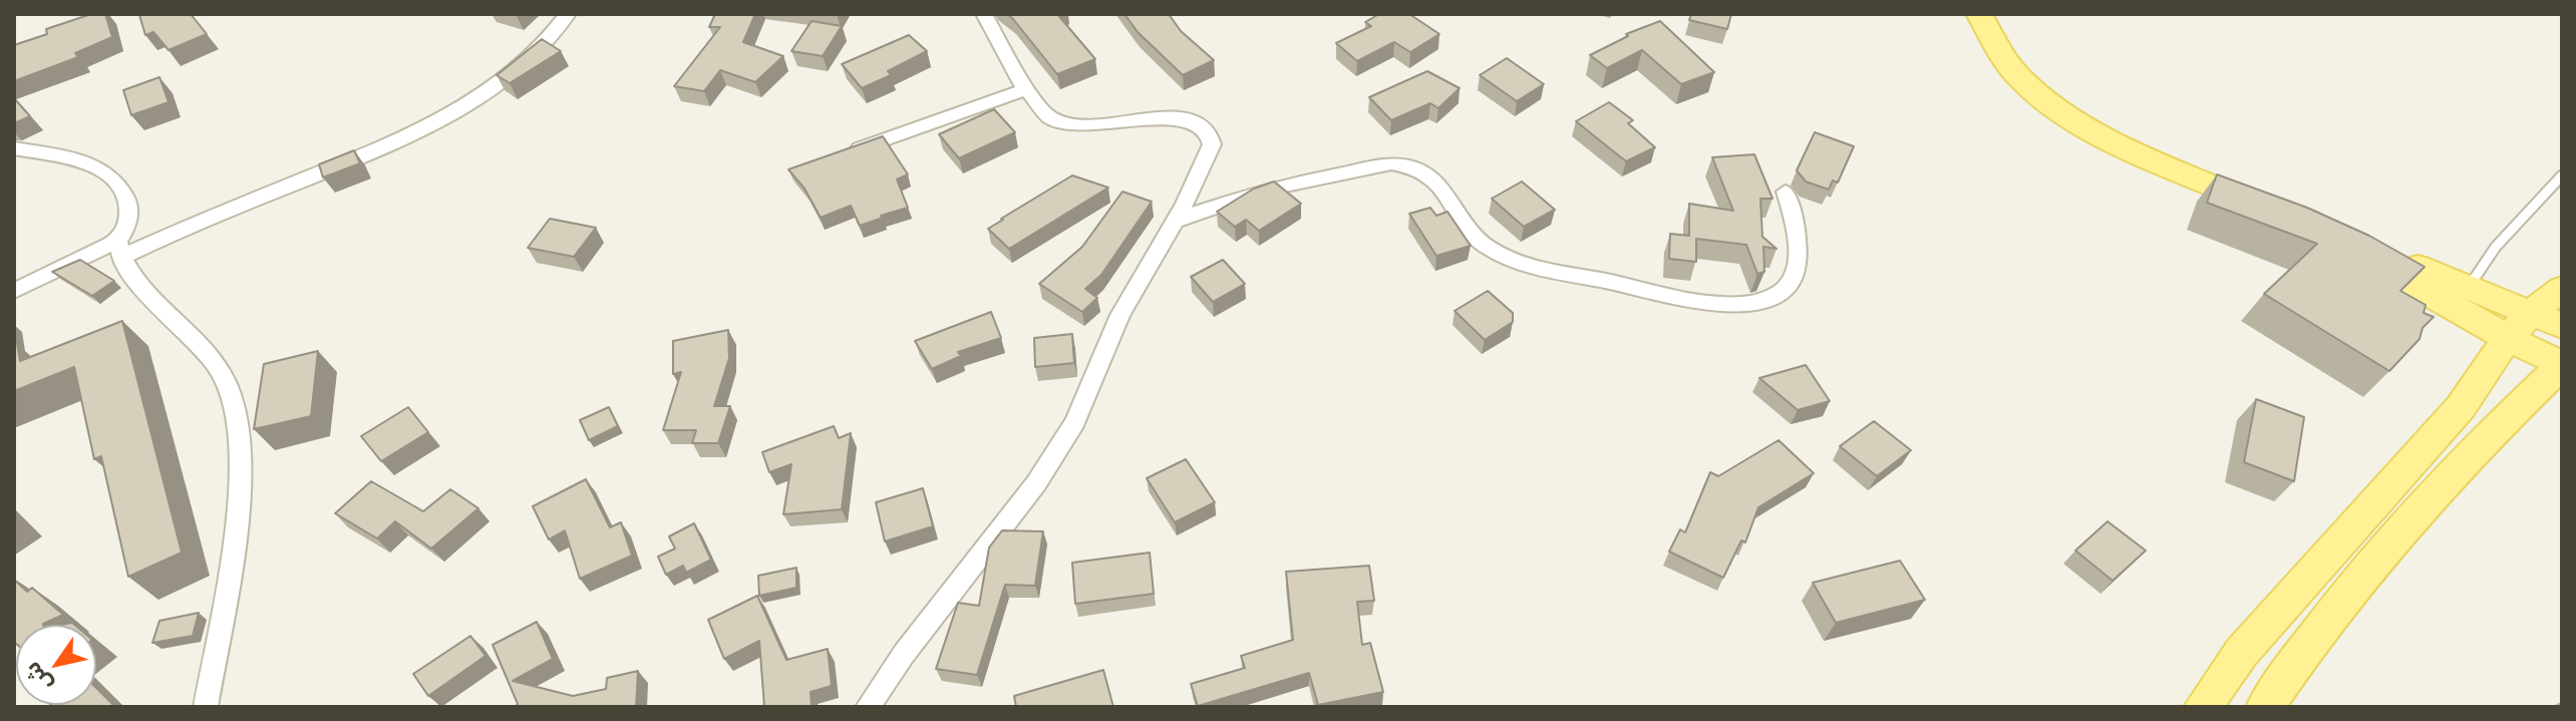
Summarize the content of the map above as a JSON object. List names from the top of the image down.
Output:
{
  "north": "bottom left"
}
